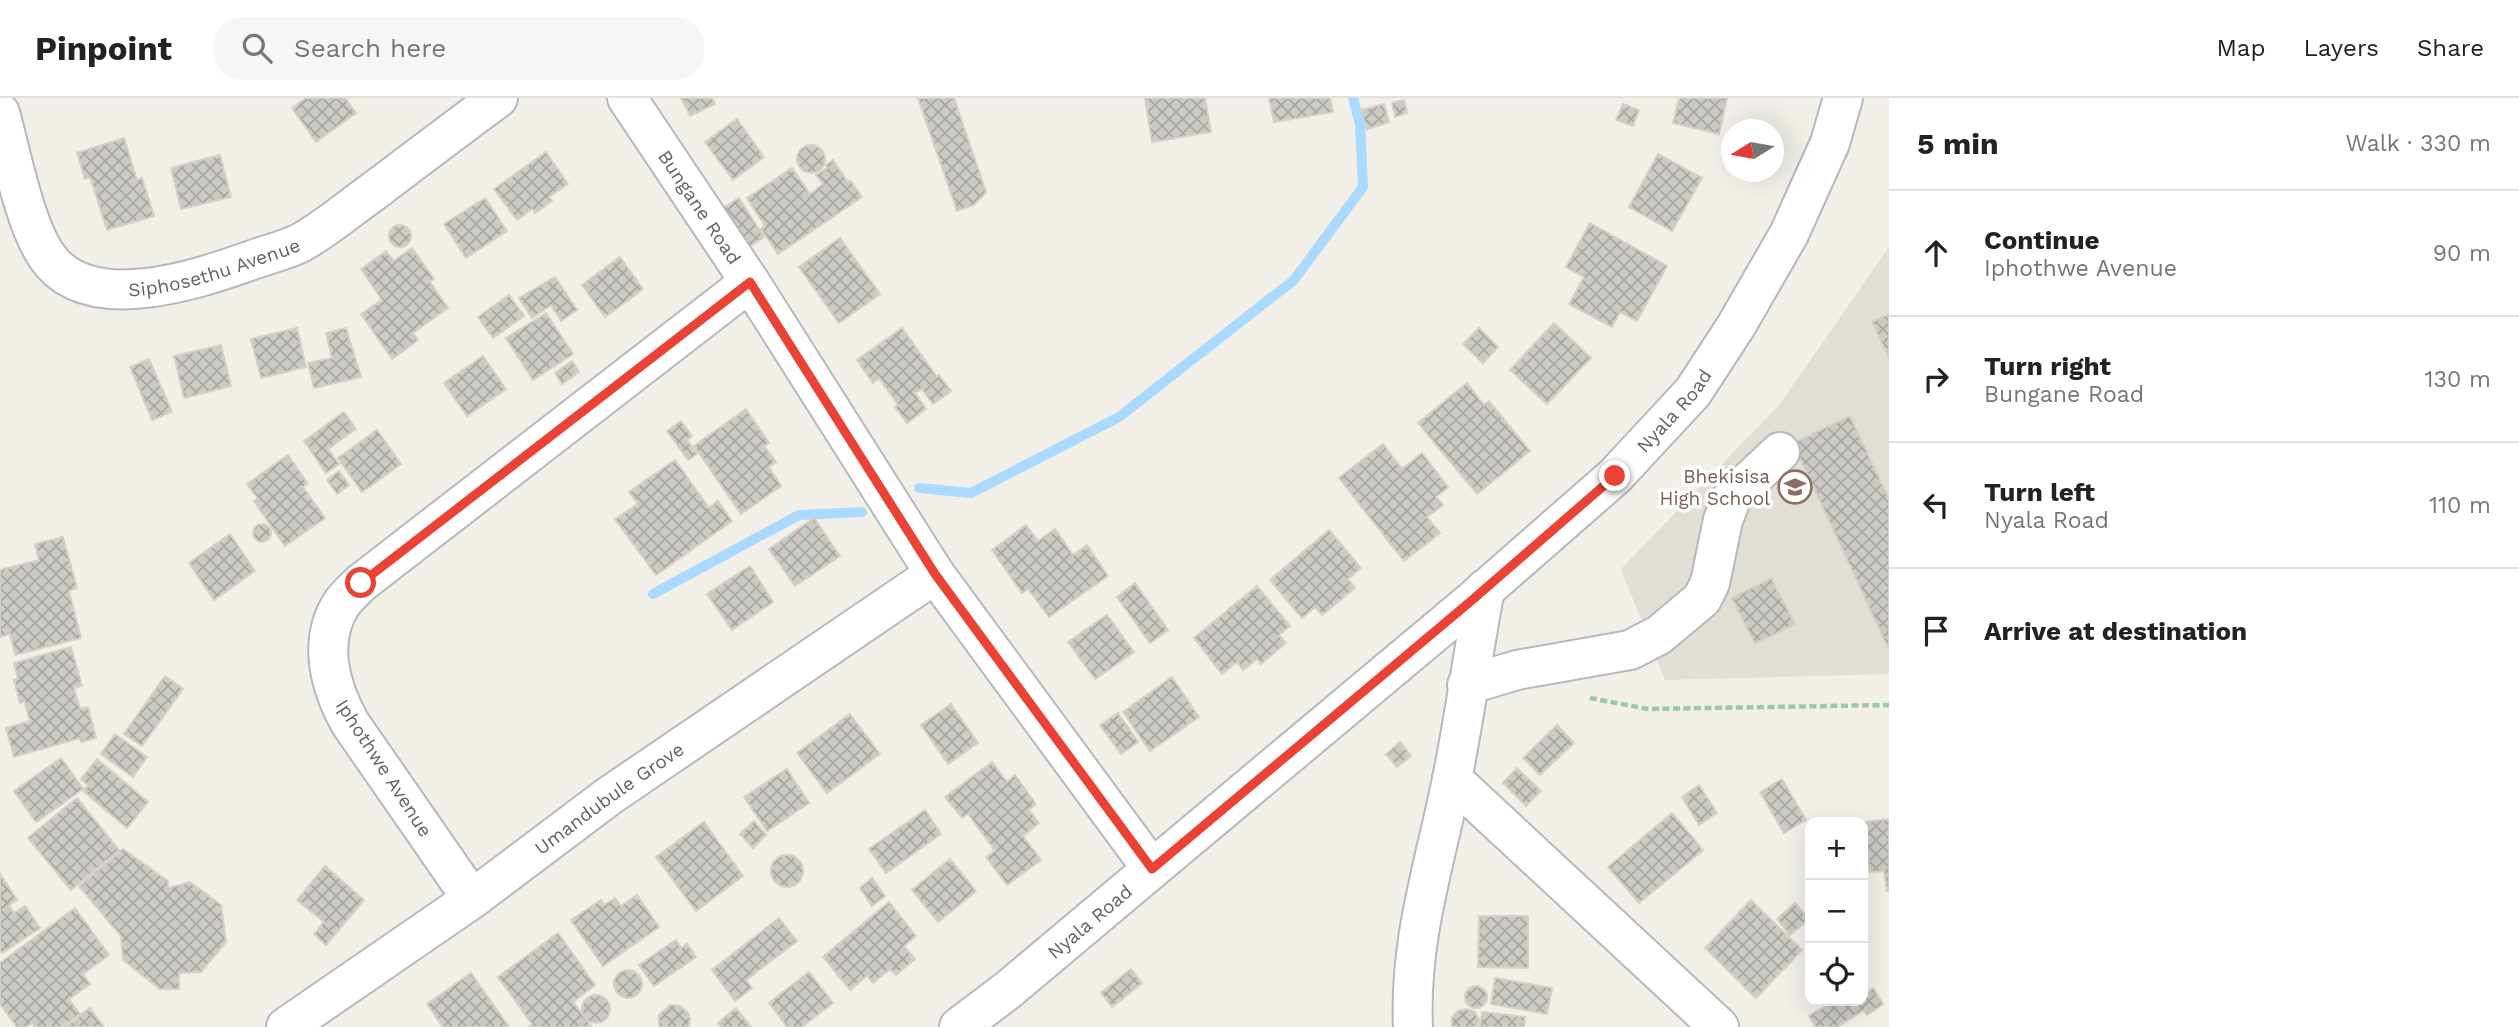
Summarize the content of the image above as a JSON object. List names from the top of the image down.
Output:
{
  "streets": {
    "street": [
      "Bungane Road",
      "Siphosethu Avenue",
      "Nyala Road",
      "Iphothwe Avenue",
      "Umandubule Grove"
    ]
  },
  "crossings": [
    ["Bungane Road", "Nyala Road"],
    ["Bungane Road", "Iphothwe Avenue"],
    ["Bungane Road", "Umandubule Grove"],
    ["Iphothwe Avenue", "Umandubule Grove"]
  ],
  "places": {
    "school or university": ["Bhekisisa High School"]
  },
  "north": "left",
  "page": {
    "header": "Pinpoint",
    "search": "Search here",
    "nav": ["Map", "Layers", "Share"],
    "heading": ["5 min", "Walk · 330 m"],
    "list": [
      ["Continue", "Iphothwe Avenue", "90 m"],
      ["Turn right", "Bungane Road", "130 m"],
      ["Turn left", "Nyala Road", "110 m"],
      "Arrive at destination"
    ],
    "map_buttons": ["+", "−"]
  }
}
